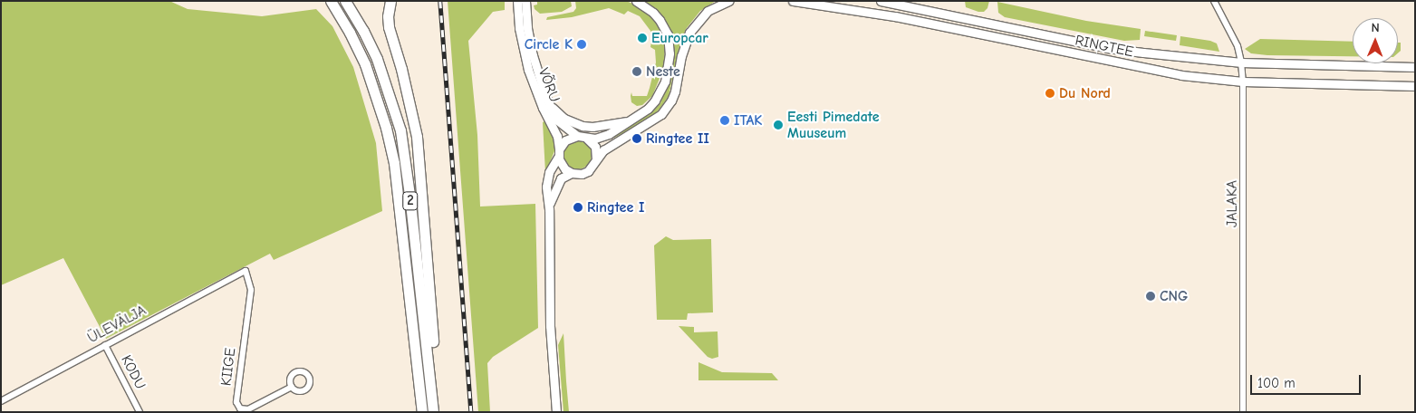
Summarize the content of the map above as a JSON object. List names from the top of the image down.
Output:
{
  "streets": {
    "highway": ["2"],
    "main road": ["RINGTEE", "VÕRU"],
    "street": [
      "JALAKA",
      "ÜLEVÄLJA",
      "KIIGE",
      "KODU"
    ]
  },
  "crossings": [
    ["RINGTEE", "JALAKA"],
    ["ÜLEVÄLJA", "KIIGE"],
    ["ÜLEVÄLJA", "KODU"]
  ],
  "places": [
    "Europcar",
    "Circle K",
    "Neste",
    "Du Nord",
    "ITAK",
    "Eesti Pimedate Muuseum",
    "Ringtee II",
    "Ringtee I",
    "CNG"
  ],
  "scale_bar": "100 m",
  "north": "top"
}
